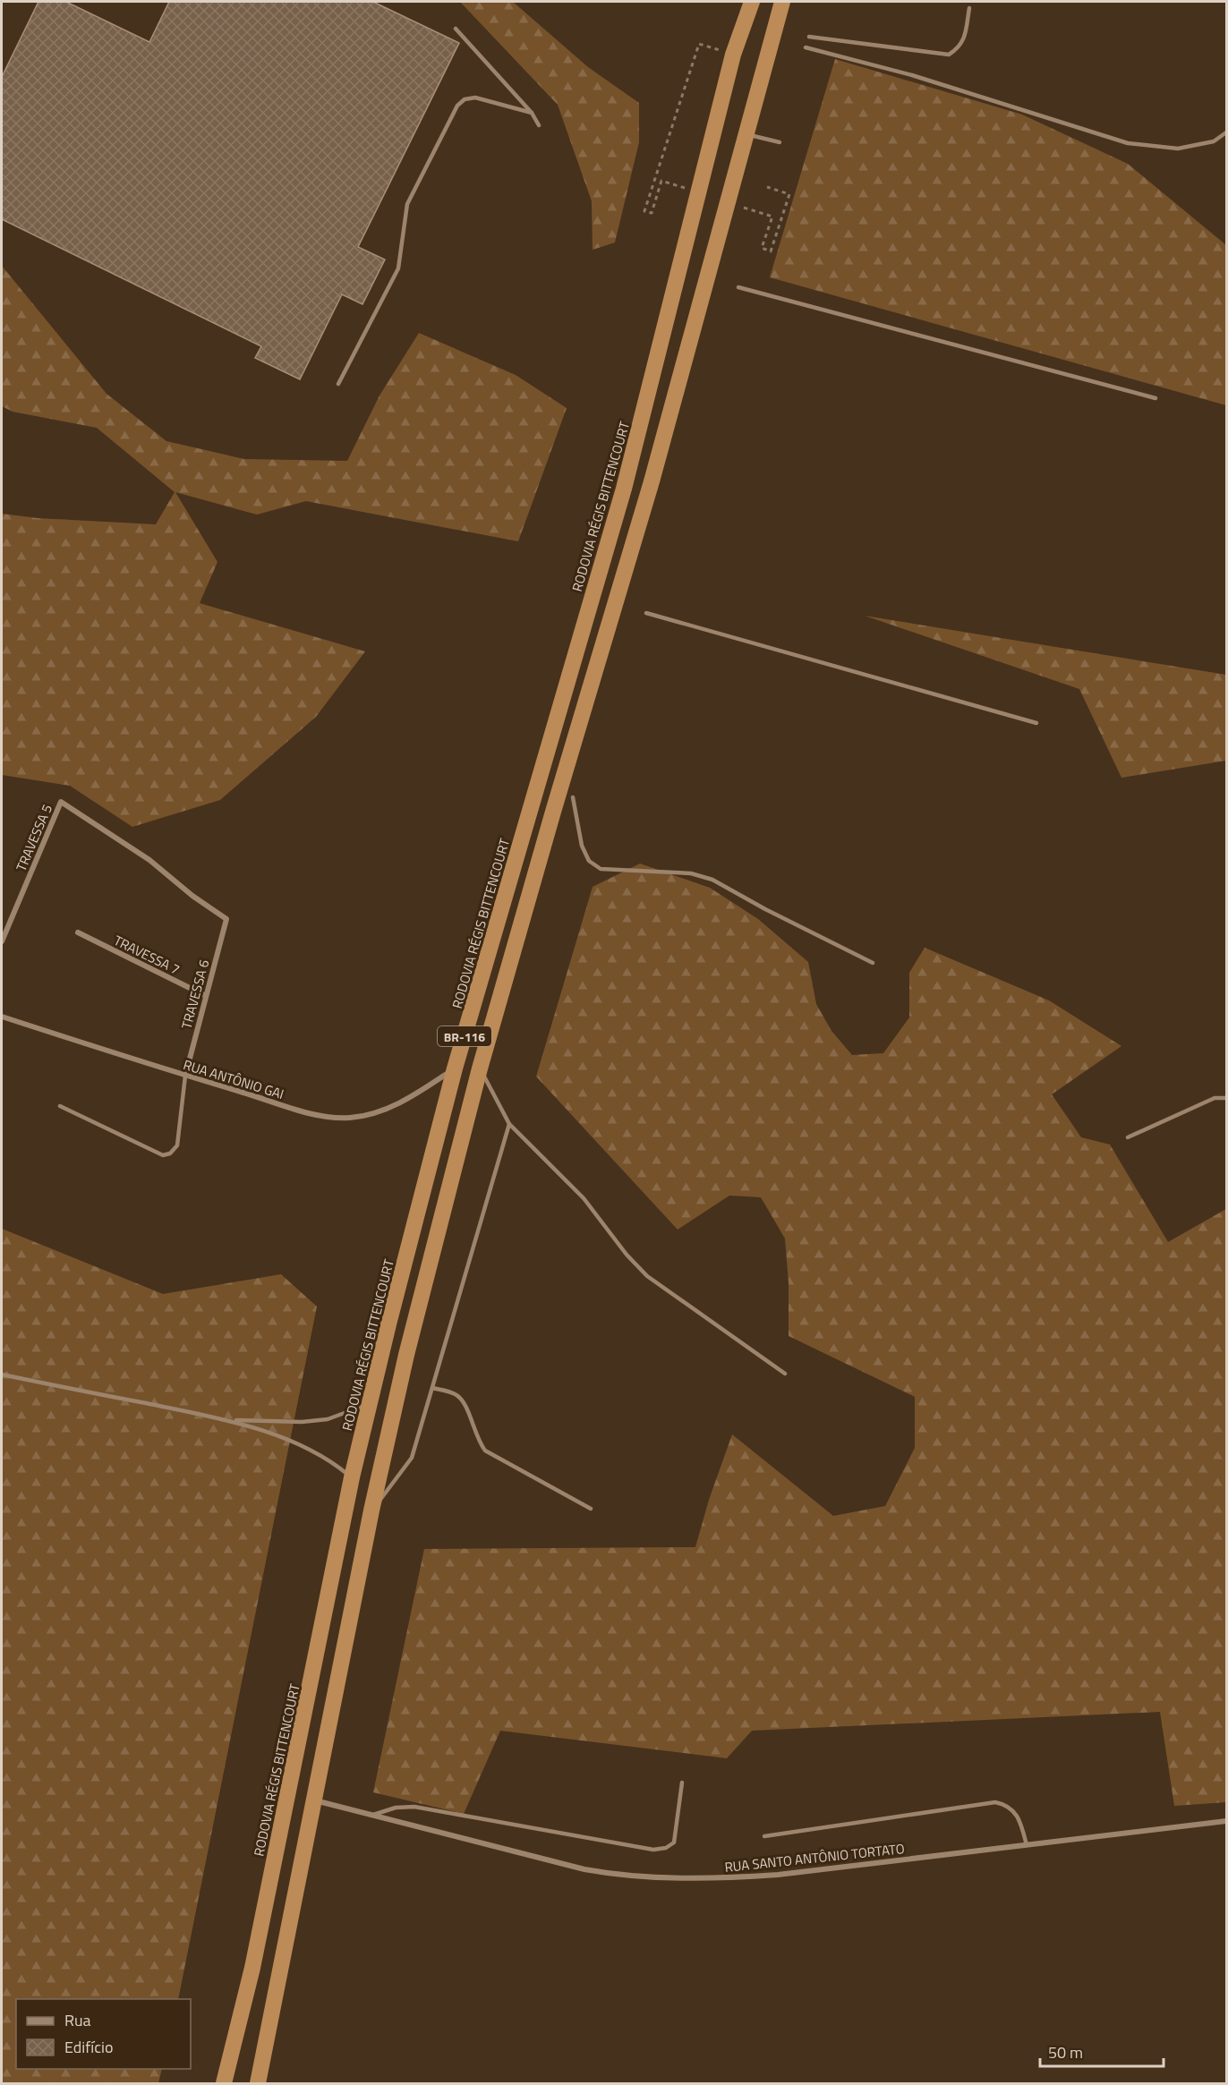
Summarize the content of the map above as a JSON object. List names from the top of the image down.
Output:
{
  "streets": {
    "highway": ["RODOVIA RÉGIS BITTENCOURT", "BR-116"],
    "street": [
      "TRAVESSA 5",
      "TRAVESSA 7",
      "TRAVESSA 6",
      "RUA ANTÔNIO GAI",
      "RUA SANTO ANTÔNIO TORTATO"
    ]
  },
  "crossings": [
    ["RODOVIA RÉGIS BITTENCOURT", "RUA ANTÔNIO GAI"],
    ["TRAVESSA 5", "TRAVESSA 6"],
    ["TRAVESSA 7", "TRAVESSA 6"],
    ["TRAVESSA 6", "RUA ANTÔNIO GAI"],
    ["BR-116", "RUA SANTO ANTÔNIO TORTATO"]
  ],
  "legend": ["Rua", "Edifício"],
  "scale_bar": "50 m"
}
